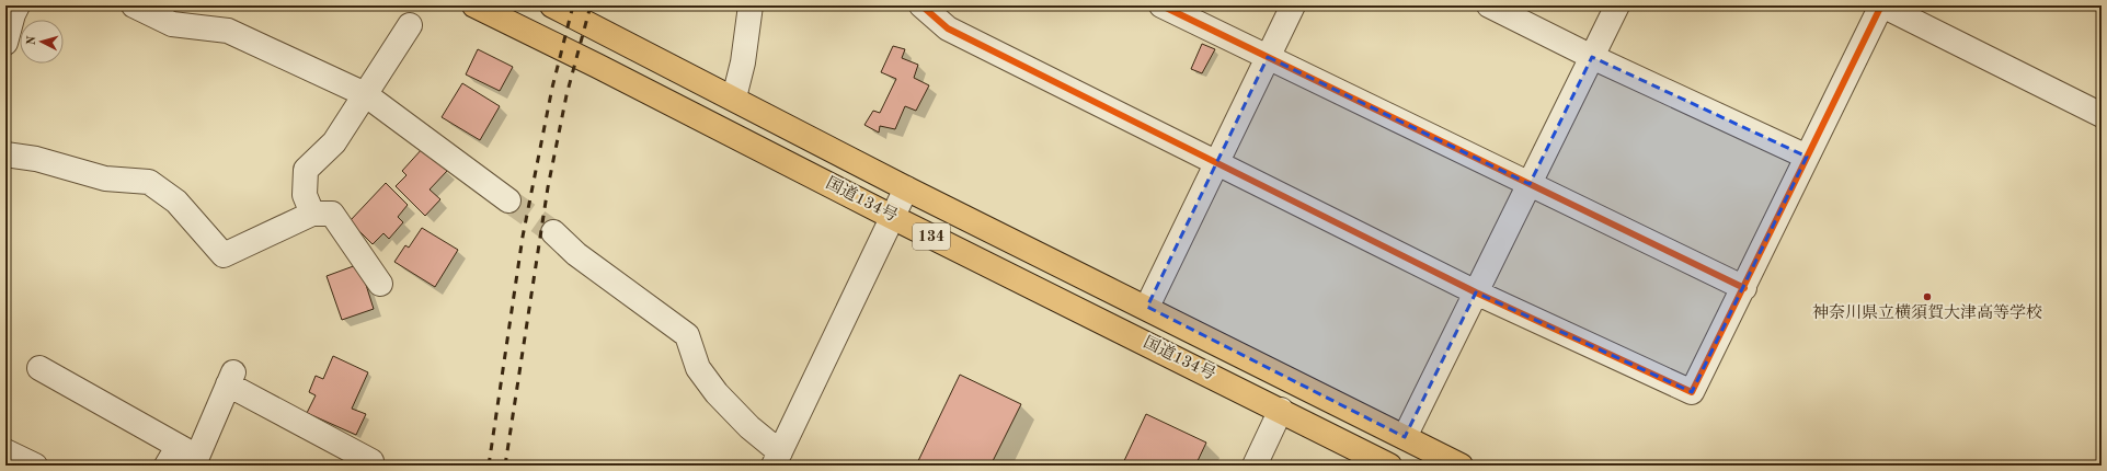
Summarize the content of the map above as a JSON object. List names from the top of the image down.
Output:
{
  "streets": {
    "highway": ["国道134号", "134"]
  },
  "places": ["神奈川県立横須賀大津高等学校"],
  "north": "left"
}
